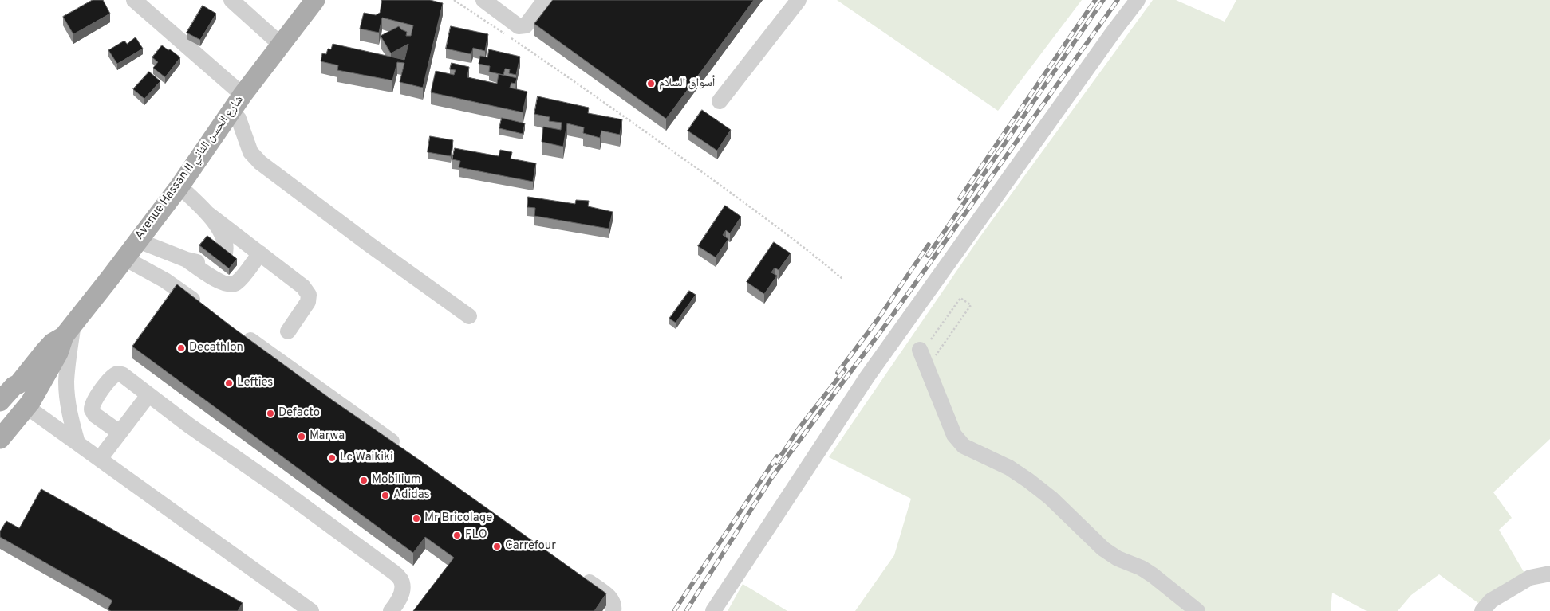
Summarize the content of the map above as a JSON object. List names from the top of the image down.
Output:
{
  "streets": {
    "main road": ["Avenue Hassan II شارع الحسن الثاني"]
  },
  "places": [
    "أسواق السلام",
    "Decathlon",
    "Lefties",
    "Defacto",
    "Marwa",
    "Lc Waikiki",
    "Mobilium",
    "Adidas",
    "Mr Bricolage",
    "FLO",
    "Carrefour"
  ]
}
